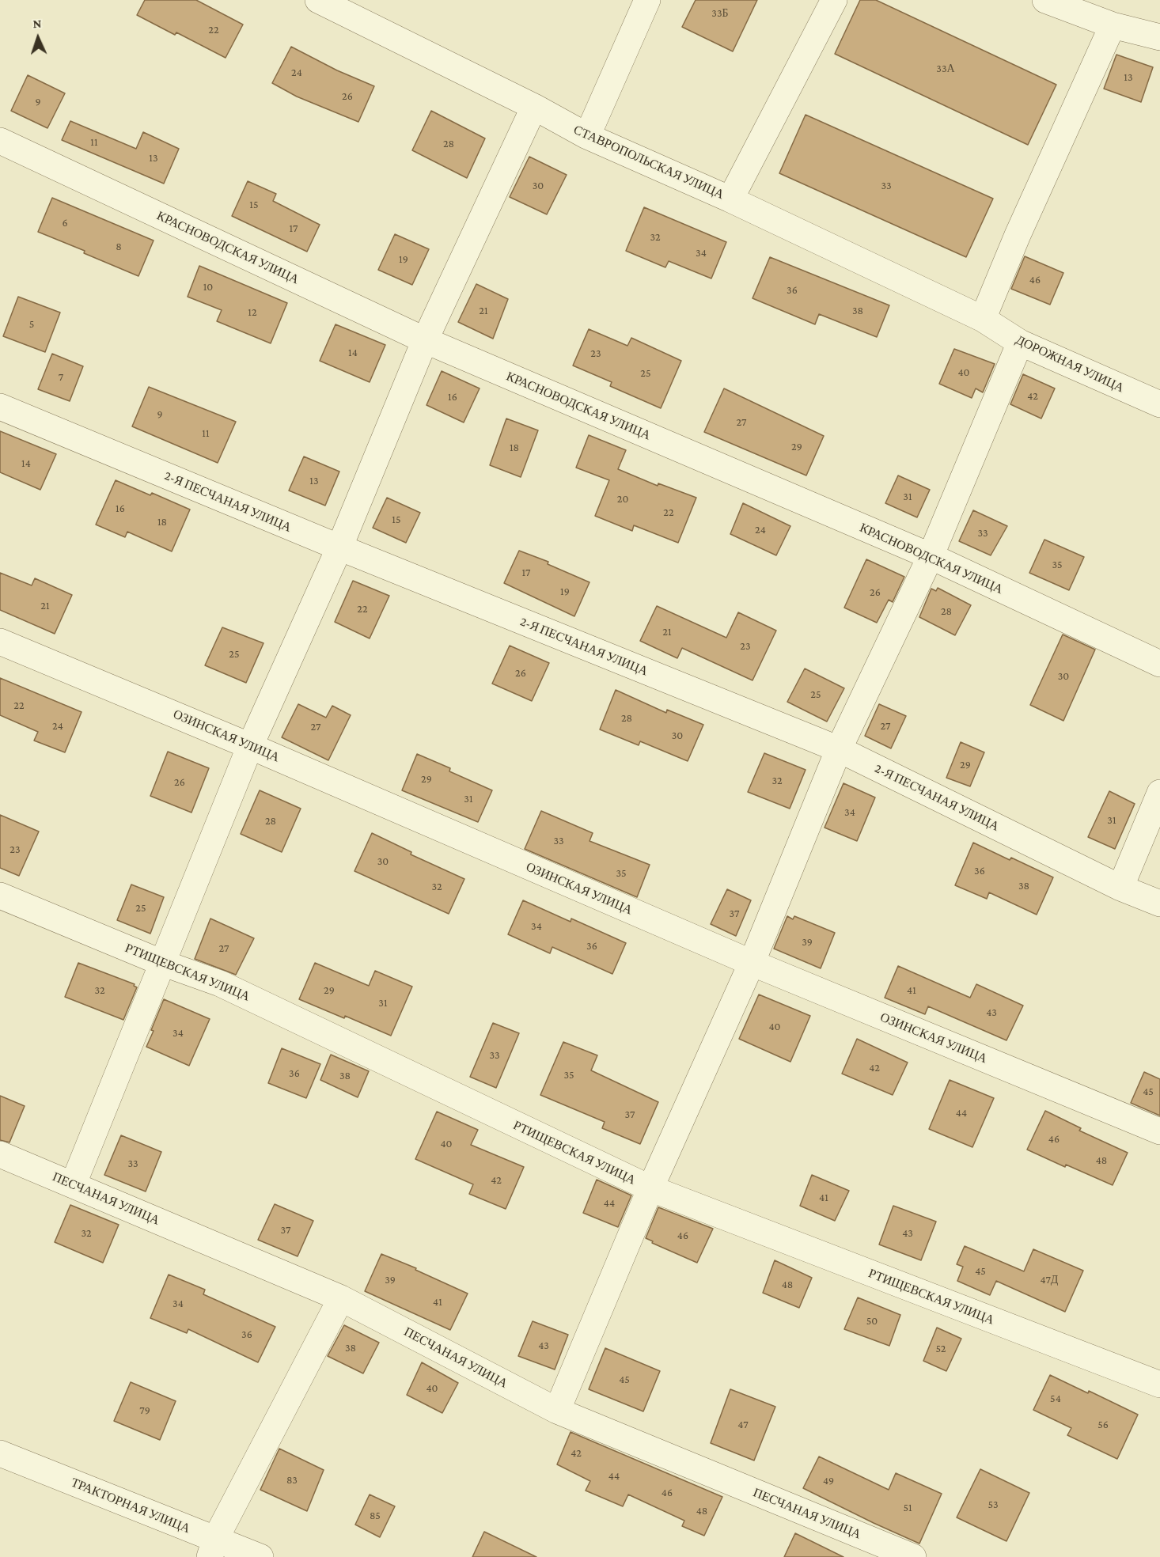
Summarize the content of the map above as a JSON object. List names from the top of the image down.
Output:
{
  "streets": {
    "street": [
      "СТАВРОПОЛЬСКАЯ УЛИЦА",
      "КРАСНОВОДСКАЯ УЛИЦА",
      "ДОРОЖНАЯ УЛИЦА",
      "2-Я ПЕСЧАНАЯ УЛИЦА",
      "ОЗИНСКАЯ УЛИЦА",
      "РТИЩЕВСКАЯ УЛИЦА",
      "ПЕСЧАНАЯ УЛИЦА",
      "ТРАКТОРНАЯ УЛИЦА"
    ]
  },
  "crossings": [
    ["СТАВРОПОЛЬСКАЯ УЛИЦА", "ДОРОЖНАЯ УЛИЦА"]
  ],
  "house_numbers": [
    "33Б",
    "22",
    "33А",
    "24",
    "13",
    "26",
    "9",
    "11",
    "28",
    "13",
    "30",
    "33",
    "15",
    "6",
    "17",
    "32",
    "8",
    "34",
    "19",
    "46",
    "10",
    "36",
    "21",
    "38",
    "12",
    "5",
    "14",
    "23",
    "40",
    "25",
    "7",
    "42",
    "16",
    "9",
    "27",
    "11",
    "29",
    "18",
    "14",
    "13",
    "31",
    "20",
    "16",
    "22",
    "15",
    "18",
    "24",
    "33",
    "35",
    "17",
    "19",
    "26",
    "21",
    "22",
    "28",
    "21",
    "23",
    "25",
    "26",
    "30",
    "25",
    "22",
    "28",
    "24",
    "27",
    "27",
    "30",
    "29",
    "29",
    "32",
    "26",
    "31",
    "34",
    "31",
    "28",
    "33",
    "23",
    "30",
    "36",
    "35",
    "38",
    "32",
    "25",
    "37",
    "34",
    "39",
    "36",
    "27",
    "32",
    "29",
    "41",
    "31",
    "43",
    "40",
    "34",
    "33",
    "42",
    "36",
    "35",
    "38",
    "45",
    "44",
    "37",
    "46",
    "40",
    "48",
    "33",
    "42",
    "41",
    "44",
    "37",
    "32",
    "43",
    "46",
    "45",
    "39",
    "47Д",
    "48",
    "41",
    "34",
    "50",
    "36",
    "43",
    "38",
    "52",
    "45",
    "40",
    "54",
    "79",
    "47",
    "56",
    "42",
    "44",
    "83",
    "49",
    "46",
    "53",
    "51",
    "48",
    "85"
  ],
  "north": "top"
}
